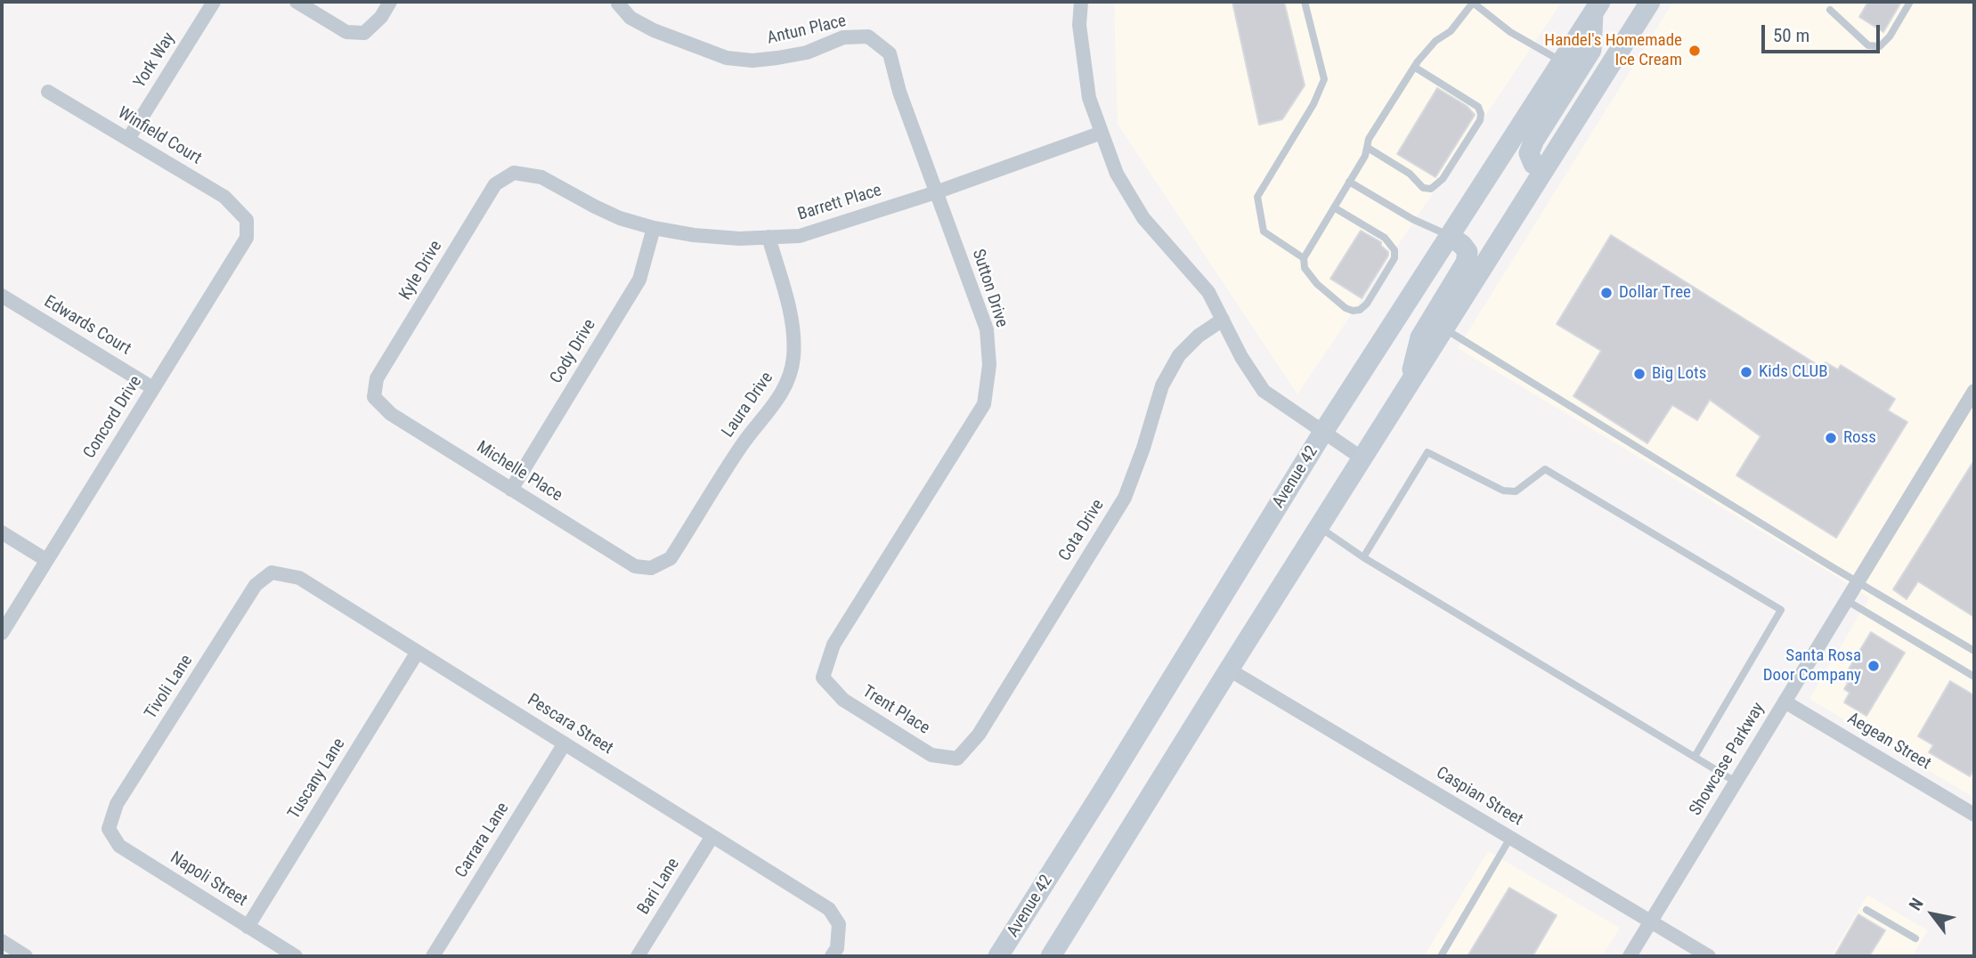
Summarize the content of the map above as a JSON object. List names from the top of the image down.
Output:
{
  "streets": {
    "main road": ["Avenue 42"],
    "street": [
      "Antun Place",
      "York Way",
      "Winfield Court",
      "Barrett Place",
      "Kyle Drive",
      "Sutton Drive",
      "Edwards Court",
      "Cody Drive",
      "Laura Drive",
      "Concord Drive",
      "Michelle Place",
      "Cota Drive",
      "Tivoli Lane",
      "Trent Place",
      "Pescara Street",
      "Aegean Street",
      "Showcase Parkway",
      "Tuscany Lane",
      "Caspian Street",
      "Carrara Lane",
      "Napoli Street",
      "Bari Lane"
    ]
  },
  "crossings": [
    ["Antun Place", "Sutton Drive"],
    ["York Way", "Winfield Court"],
    ["Winfield Court", "Concord Drive"],
    ["Barrett Place", "Kyle Drive"],
    ["Barrett Place", "Sutton Drive"],
    ["Barrett Place", "Cody Drive"],
    ["Barrett Place", "Laura Drive"],
    ["Kyle Drive", "Michelle Place"],
    ["Sutton Drive", "Trent Place"],
    ["Edwards Court", "Concord Drive"],
    ["Cody Drive", "Michelle Place"],
    ["Laura Drive", "Michelle Place"],
    ["Cota Drive", "Trent Place"],
    ["Tivoli Lane", "Pescara Street"],
    ["Tivoli Lane", "Napoli Street"],
    ["Pescara Street", "Tuscany Lane"],
    ["Pescara Street", "Carrara Lane"],
    ["Pescara Street", "Bari Lane"],
    ["Aegean Street", "Showcase Parkway"],
    ["Showcase Parkway", "Caspian Street"],
    ["Tuscany Lane", "Napoli Street"]
  ],
  "places": [
    "Handel's Homemade Ice Cream",
    "Dollar Tree",
    "Kids CLUB",
    "Big Lots",
    "Ross",
    "Santa Rosa Door Company"
  ],
  "scale_bar": "50 m",
  "north": "top left"
}
